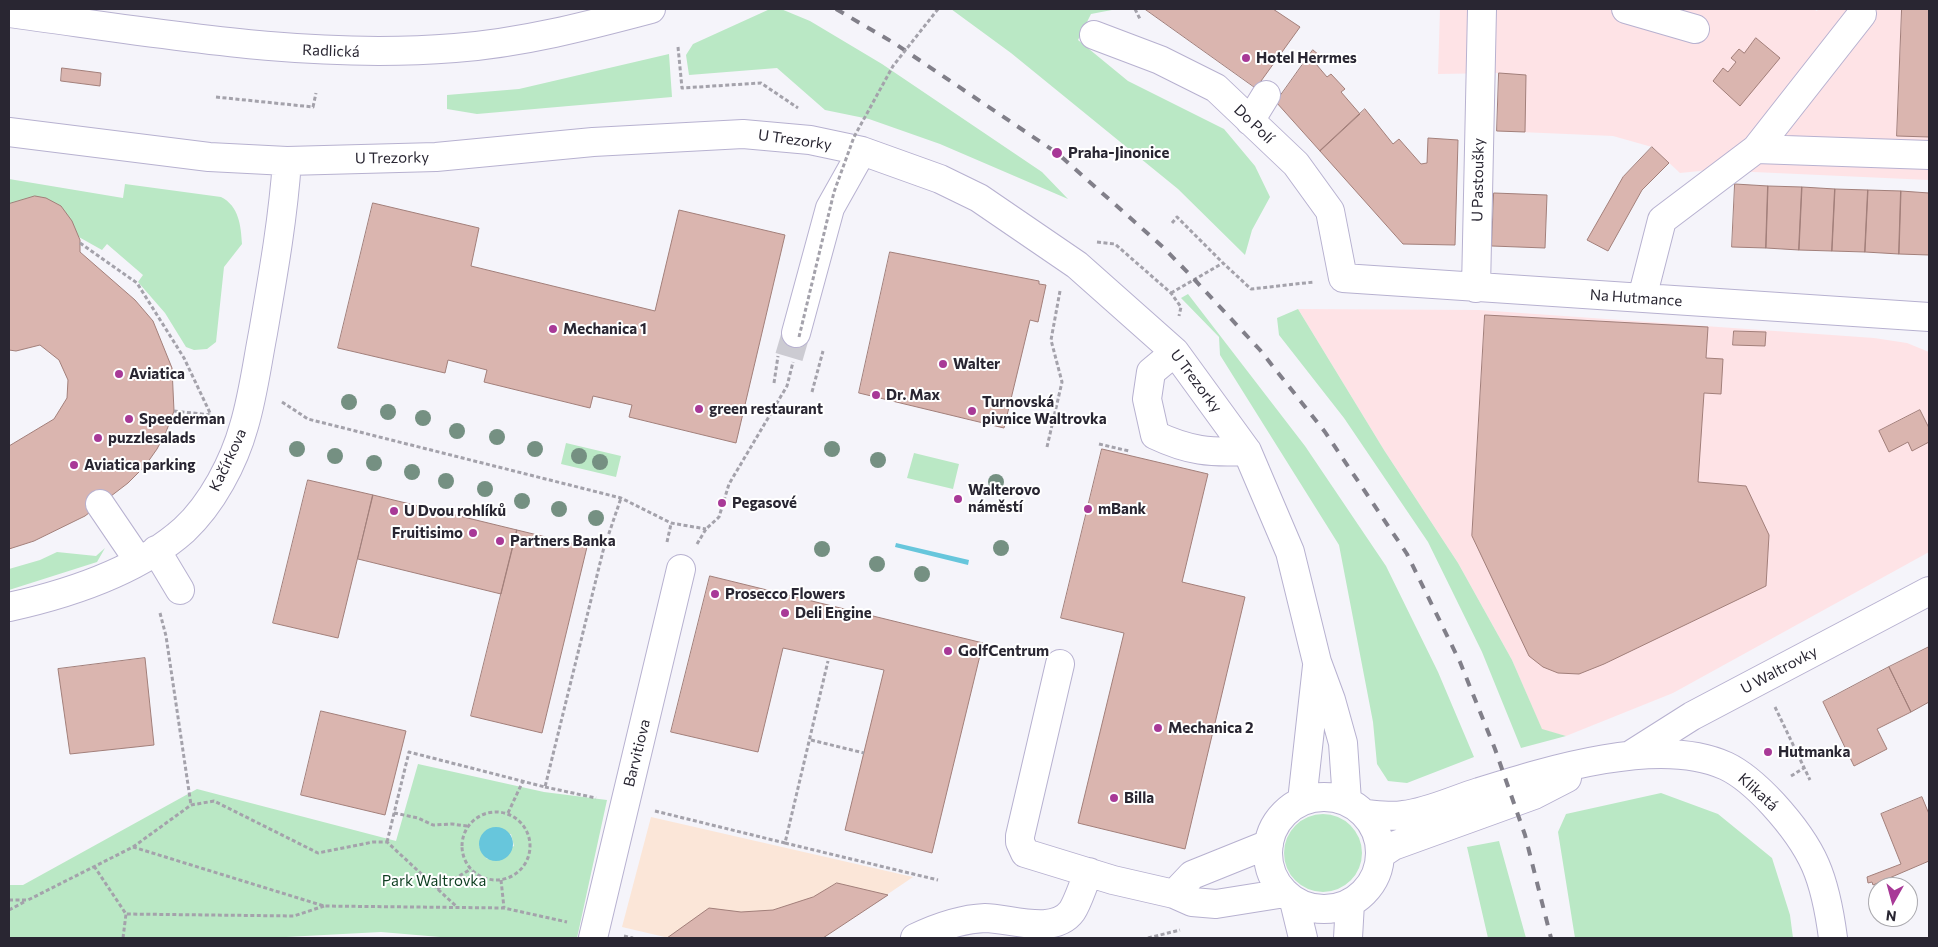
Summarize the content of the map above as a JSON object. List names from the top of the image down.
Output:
{
  "streets": {
    "street": [
      "Radlická",
      "Do Polí",
      "U Trezorky",
      "U Pastoušky",
      "Na Hutmance",
      "Kačírkova",
      "U Waltrovky",
      "Barvitiova",
      "Klikatá"
    ]
  },
  "crossings": [
    ["Do Polí", "Na Hutmance"],
    ["U Trezorky", "Kačírkova"],
    ["U Trezorky", "Klikatá"],
    ["U Pastoušky", "Na Hutmance"],
    ["U Waltrovky", "Klikatá"]
  ],
  "parks": ["Park Waltrovka"],
  "places": [
    "Hotel Herrmes",
    "Praha-Jinonice",
    "Mechanica 1",
    "Walter",
    "Aviatica",
    "Dr. Max",
    "green restaurant",
    "Turnovská pivnice Waltrovka",
    "Speederman",
    "puzzlesalads",
    "Aviatica parking",
    "Walterovo náměstí",
    "Pegasové",
    "mBank",
    "U Dvou rohlíků",
    "Fruitisimo",
    "Partners Banka",
    "Prosecco Flowers",
    "Deli Engine",
    "GolfCentrum",
    "Mechanica 2",
    "Hutmanka",
    "Billa"
  ],
  "north": "bottom"
}
